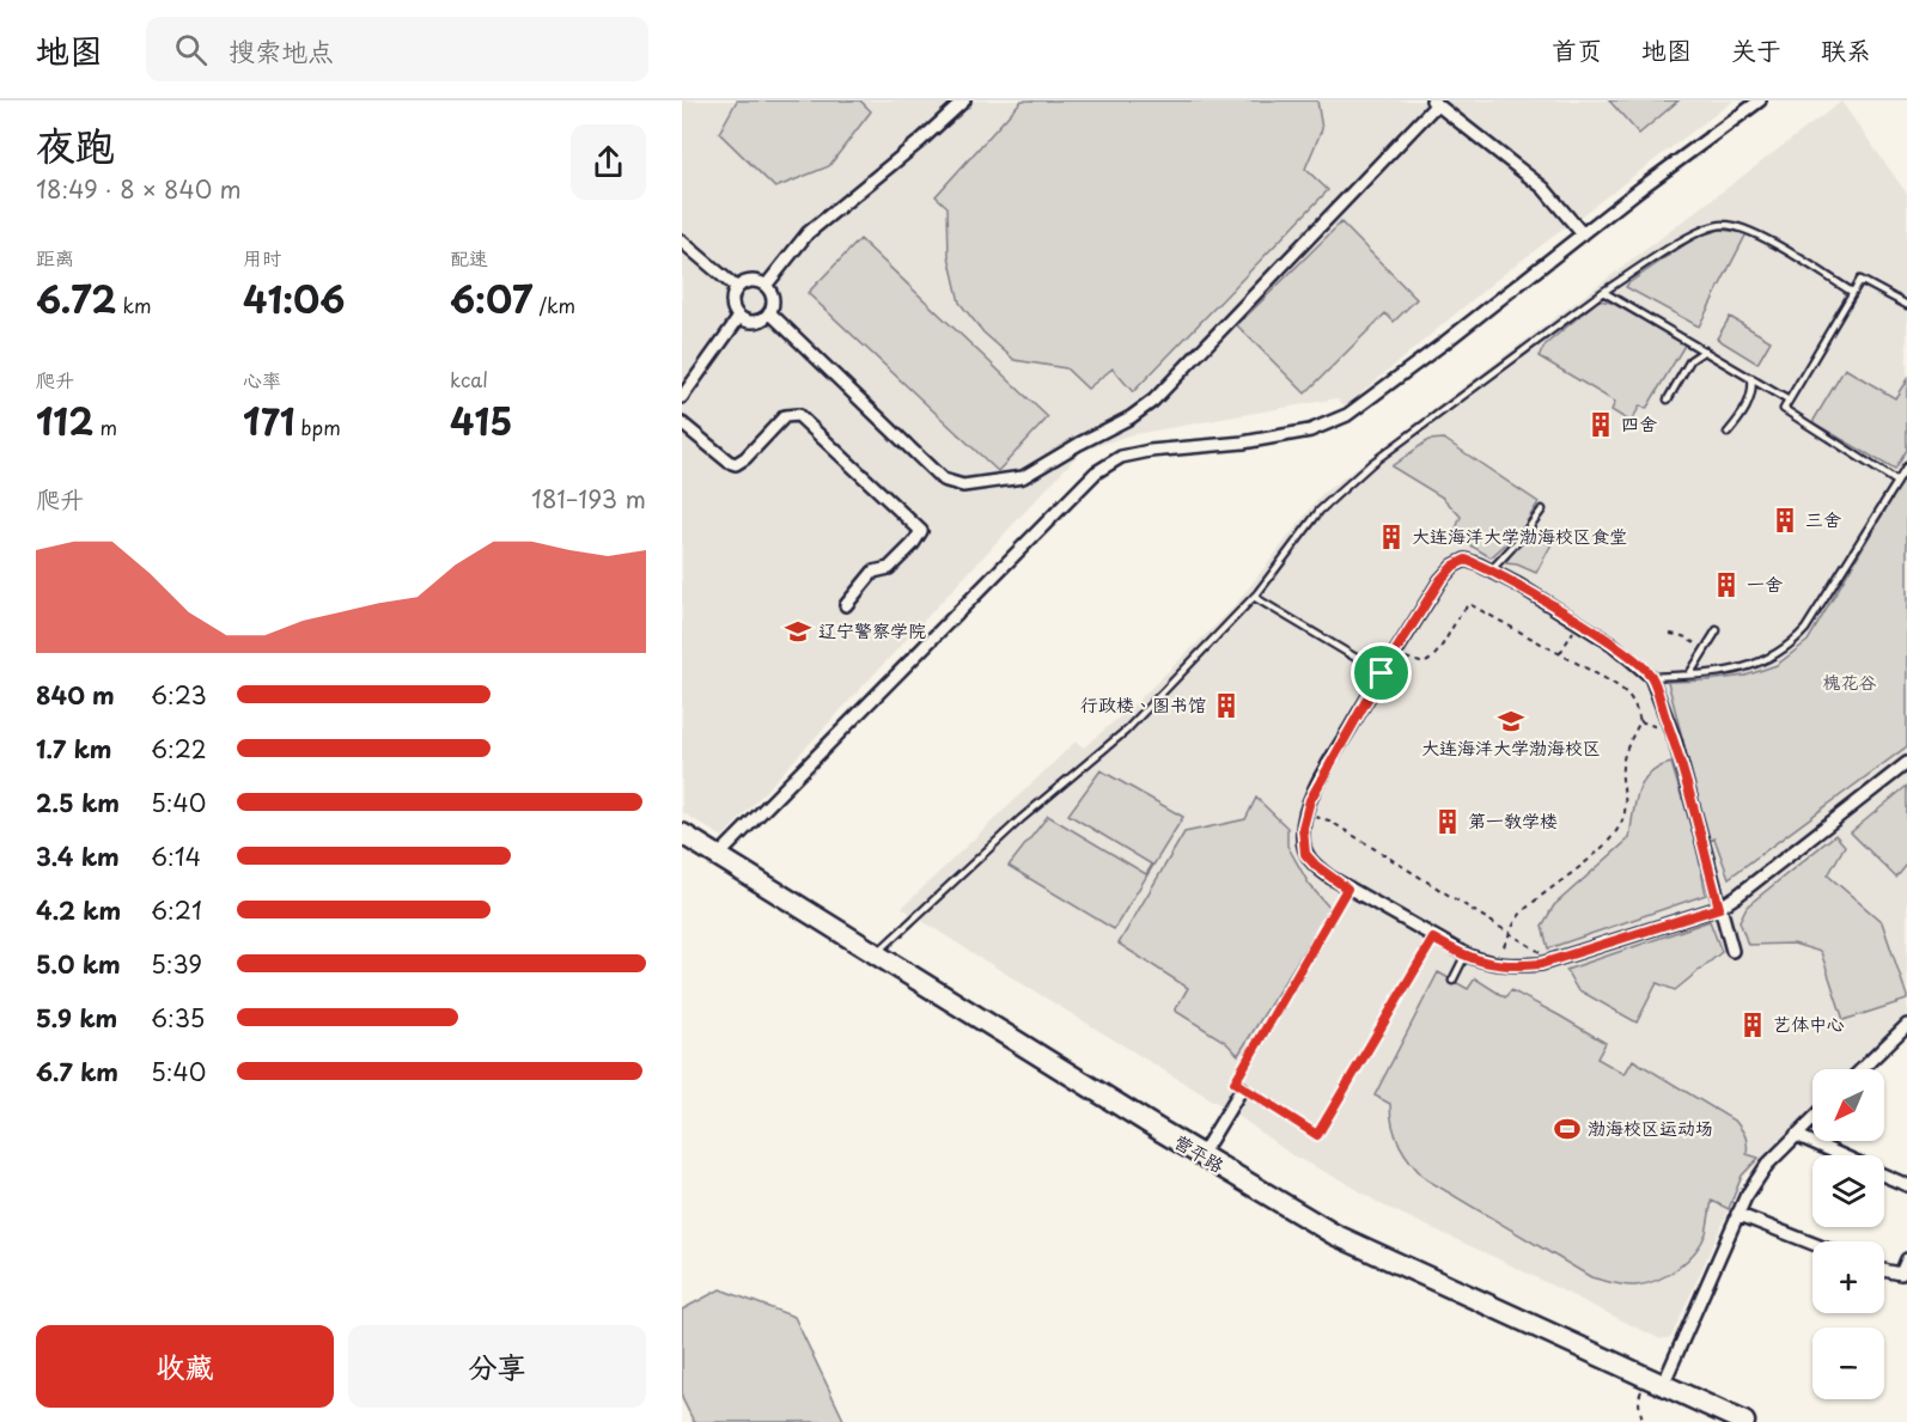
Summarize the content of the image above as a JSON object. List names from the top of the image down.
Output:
{
  "streets": {
    "highway": ["营平路"]
  },
  "parks": ["槐花谷"],
  "places": {
    "building": [
      "四舍",
      "三舍",
      "大连海洋大学渤海校区食堂",
      "一舍",
      "行政楼、图书馆",
      "第一教学楼",
      "艺体中心"
    ],
    "school or university": ["辽宁警察学院", "大连海洋大学渤海校区"],
    "sports": ["渤海校区运动场"]
  },
  "north": "bottom left",
  "page": {
    "header": "地图",
    "search": "搜索地点",
    "nav": [
      "首页",
      "地图",
      "关于",
      "联系"
    ],
    "heading": ["夜跑", "18:49 · 8 × 840 m"],
    "stats": [
      ["距离", "6.72 km"],
      ["用时", "41:06"],
      ["配速", "6:07 /km"],
      ["爬升", "112 m"],
      ["心率", "171 bpm"],
      ["kcal", "415"]
    ],
    "chart": ["爬升", "181–193 m"],
    "list": [
      {
        "name": "840 m",
        "note": "6:23"
      },
      {
        "name": "1.7 km",
        "note": "6:22"
      },
      {
        "name": "2.5 km",
        "note": "5:40"
      },
      {
        "name": "3.4 km",
        "note": "6:14"
      },
      {
        "name": "4.2 km",
        "note": "6:21"
      },
      {
        "name": "5.0 km",
        "note": "5:39"
      },
      {
        "name": "5.9 km",
        "note": "6:35"
      },
      {
        "name": "6.7 km",
        "note": "5:40"
      }
    ],
    "map_buttons": ["+", "−"],
    "buttons": ["收藏", "分享"]
  }
}
